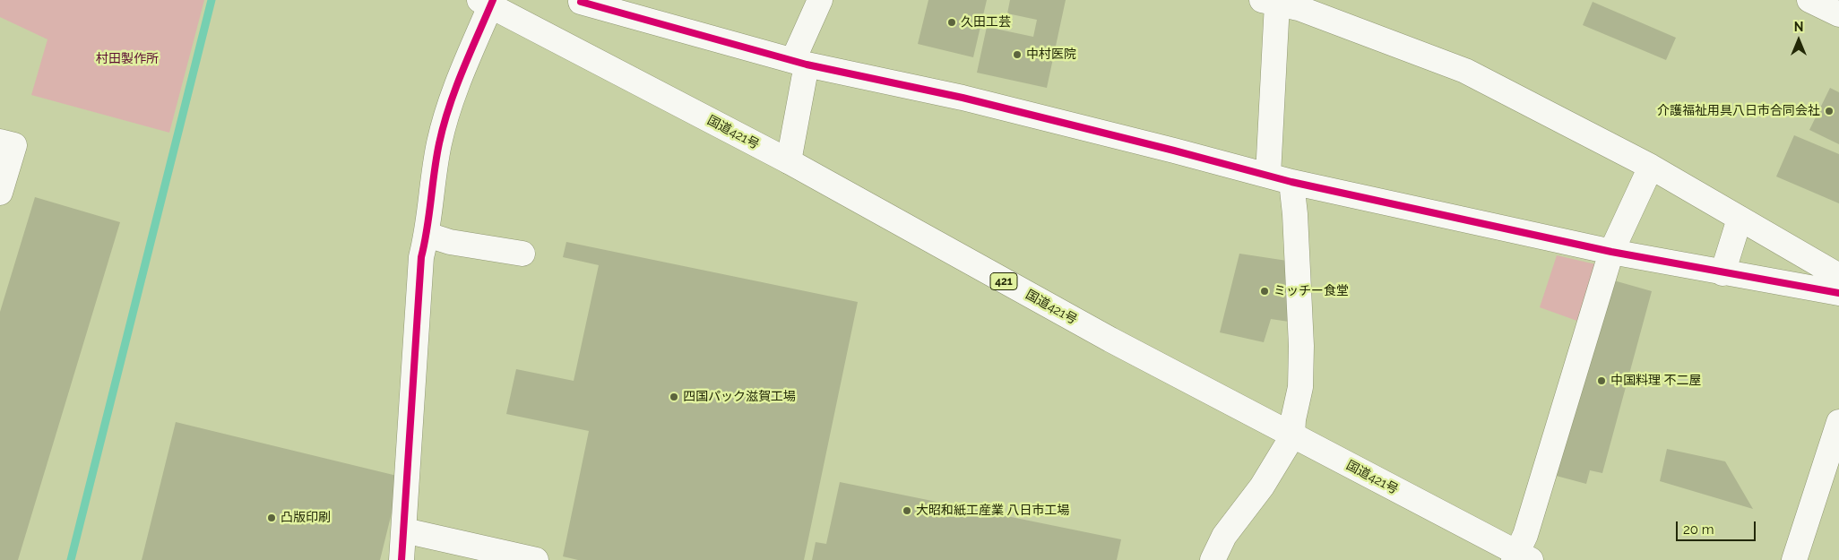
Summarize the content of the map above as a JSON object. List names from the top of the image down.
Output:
{
  "streets": {
    "main road": ["国道421号", "421"]
  },
  "parks": ["村田製作所"],
  "places": [
    "久田工芸",
    "中村医院",
    "介護福祉用具八日市合同会社",
    "ミッチー食堂",
    "中国料理 不二屋",
    "四国パック滋賀工場",
    "大昭和紙工産業 八日市工場",
    "凸版印刷"
  ],
  "scale_bar": "20 m",
  "north": "top"
}
